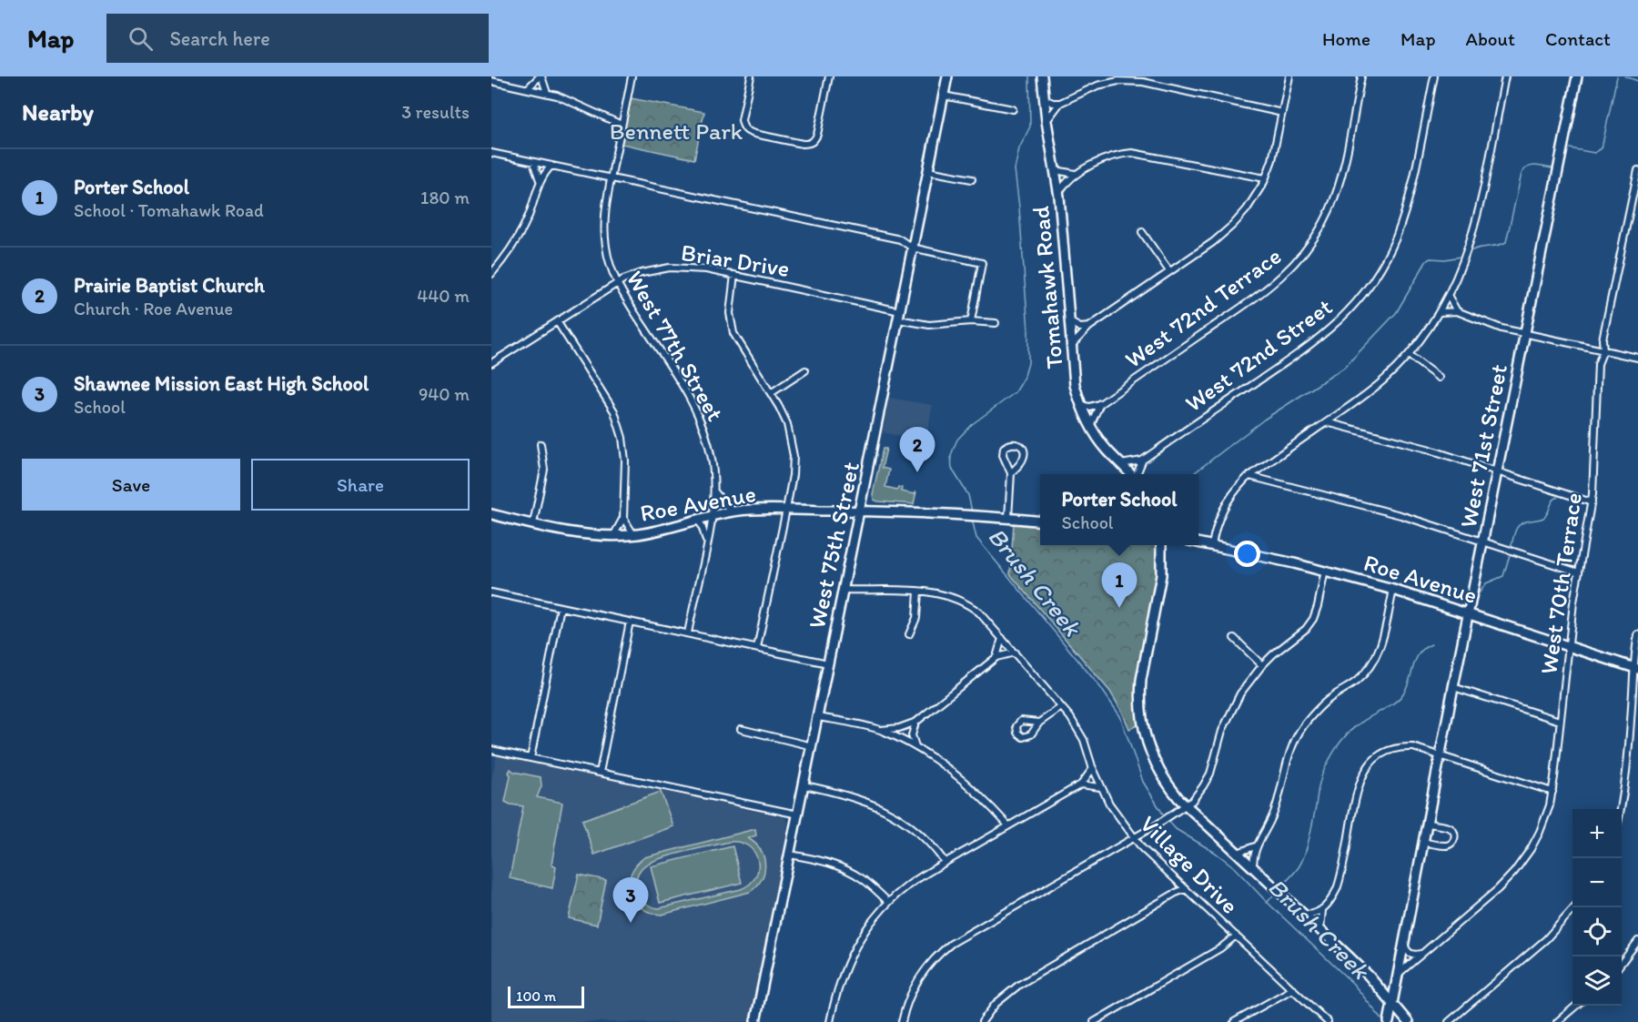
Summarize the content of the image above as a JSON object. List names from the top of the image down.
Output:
{
  "streets": {
    "main road": [
      "Tomahawk Road",
      "West 71st Street",
      "Roe Avenue",
      "West 75th Street"
    ],
    "street": [
      "Briar Drive",
      "West 72nd Terrace",
      "West 77th Street",
      "West 72nd Street",
      "West 70th Terrace",
      "Village Drive"
    ]
  },
  "crossings": [
    ["Briar Drive", "West 77th Street"],
    ["Briar Drive", "West 75th Street"],
    ["Tomahawk Road", "West 72nd Terrace"],
    ["Tomahawk Road", "West 72nd Street"],
    ["West 77th Street", "Roe Avenue"],
    ["West 71st Street", "Roe Avenue"],
    ["West 71st Street", "West 70th Terrace"],
    ["Roe Avenue", "West 75th Street"],
    ["Roe Avenue", "West 70th Terrace"],
    ["West 75th Street", "Village Drive"]
  ],
  "water": ["Brush Creek"],
  "parks": ["Bennett Park"],
  "scale_bar": "100 m",
  "page": {
    "header": "Map",
    "search": "Search here",
    "nav": [
      "Home",
      "Map",
      "About",
      "Contact"
    ],
    "heading": ["Nearby", "3 results"],
    "list": [
      {
        "mark": "1",
        "name": "Porter School",
        "note": "School · Tomahawk Road",
        "value": "180 m"
      },
      {
        "mark": "2",
        "name": "Prairie Baptist Church",
        "note": "Church · Roe Avenue",
        "value": "440 m"
      },
      {
        "mark": "3",
        "name": "Shawnee Mission East High School",
        "note": "School",
        "value": "940 m"
      }
    ],
    "pins": ["2", "1", "3"],
    "buttons": ["Save", "Share"],
    "popup": ["Porter School", "School"],
    "map_buttons": ["+", "−"],
    "scale": "100 m"
  }
}
